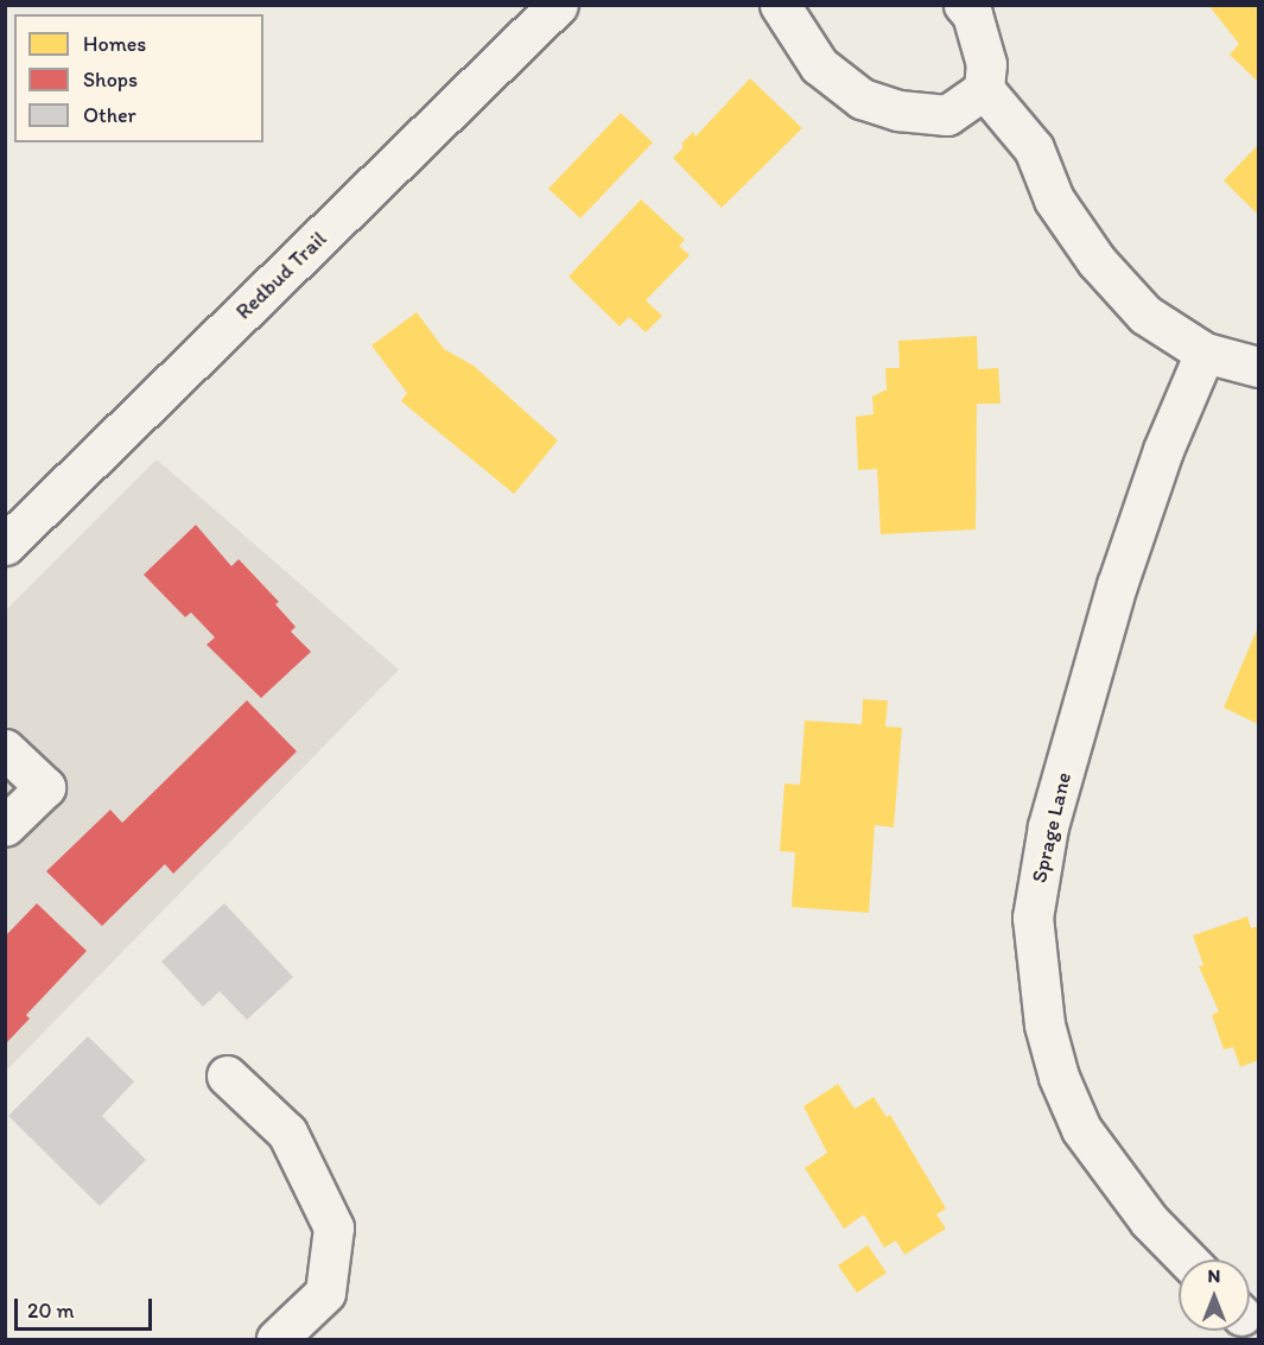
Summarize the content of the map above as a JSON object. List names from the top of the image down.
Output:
{
  "streets": {
    "street": ["Redbud Trail", "Sprage Lane"]
  },
  "legend": ["Homes", "Shops", "Other"],
  "scale_bar": "20 m",
  "north": "top"
}
